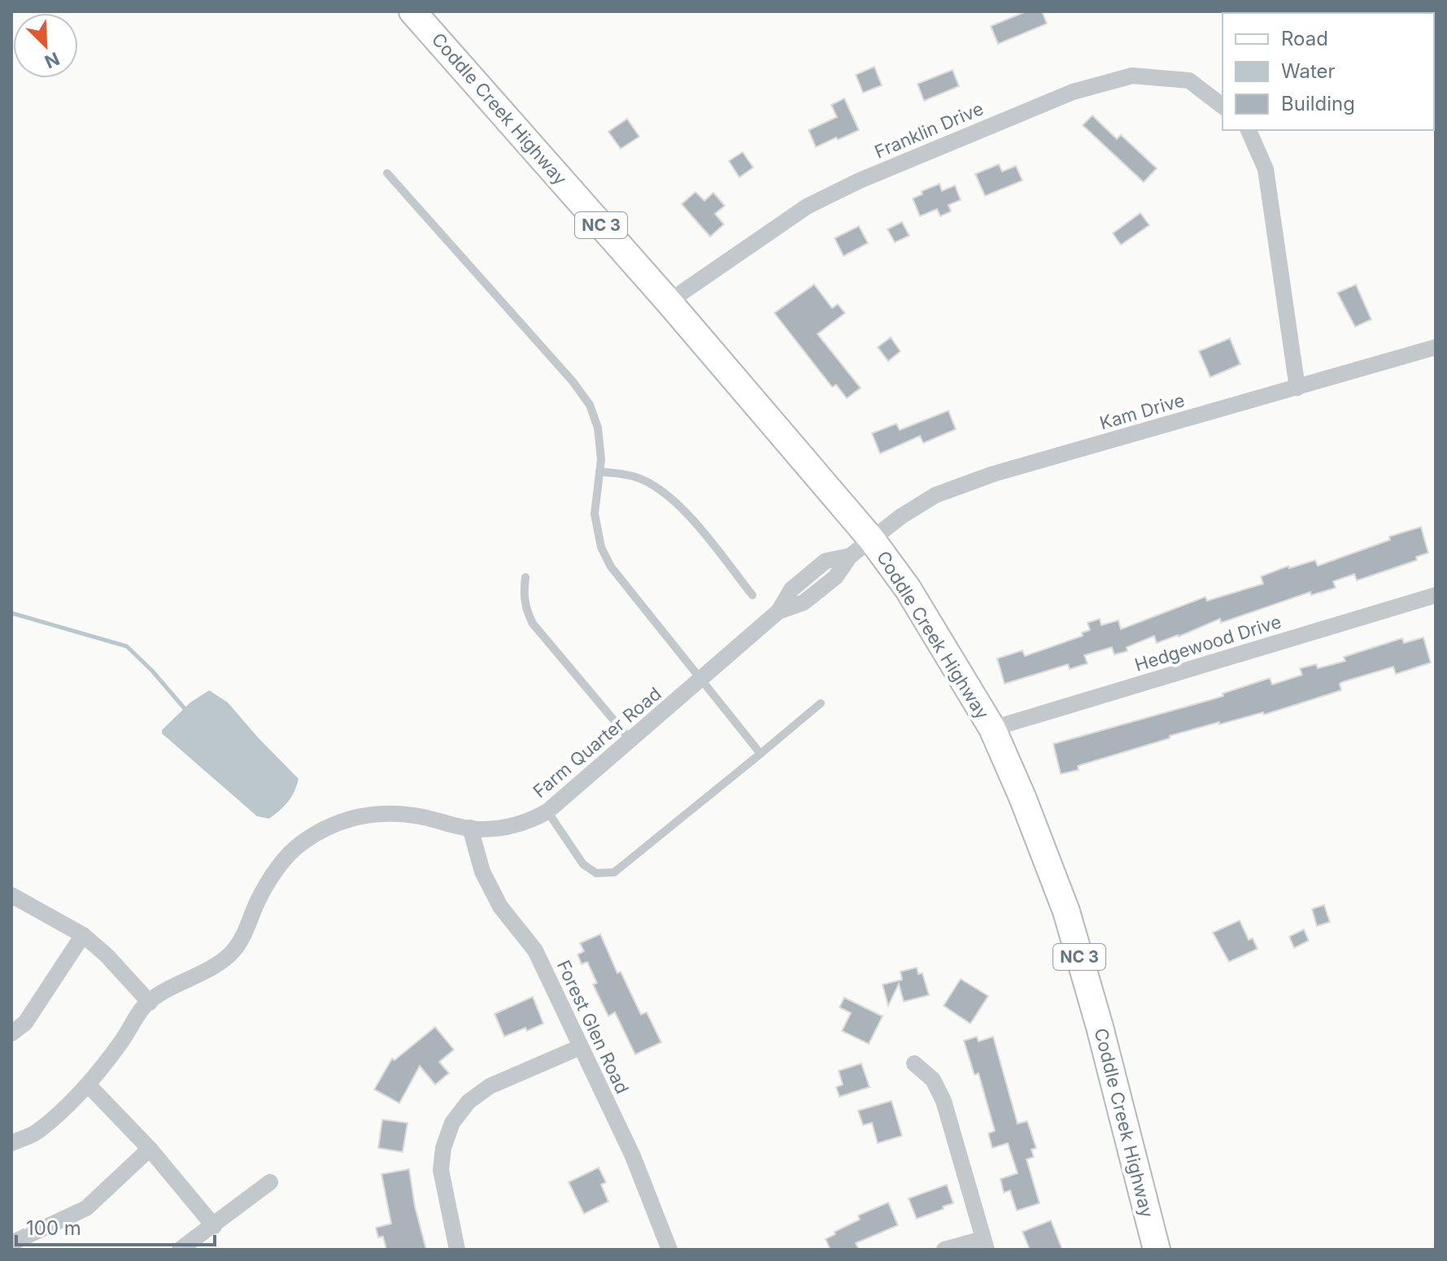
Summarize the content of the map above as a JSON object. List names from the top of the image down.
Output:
{
  "streets": {
    "main road": ["Coddle Creek Highway", "NC 3"],
    "street": [
      "Franklin Drive",
      "Kam Drive",
      "Hedgewood Drive",
      "Farm Quarter Road",
      "Forest Glen Road"
    ]
  },
  "crossings": [
    ["Coddle Creek Highway", "Franklin Drive"],
    ["Coddle Creek Highway", "Kam Drive"],
    ["Coddle Creek Highway", "Hedgewood Drive"],
    ["Coddle Creek Highway", "Farm Quarter Road"],
    ["Kam Drive", "Farm Quarter Road"],
    ["Farm Quarter Road", "Forest Glen Road"]
  ],
  "legend": ["Road", "Water", "Building"],
  "scale_bar": "100 m",
  "north": "bottom right"
}
